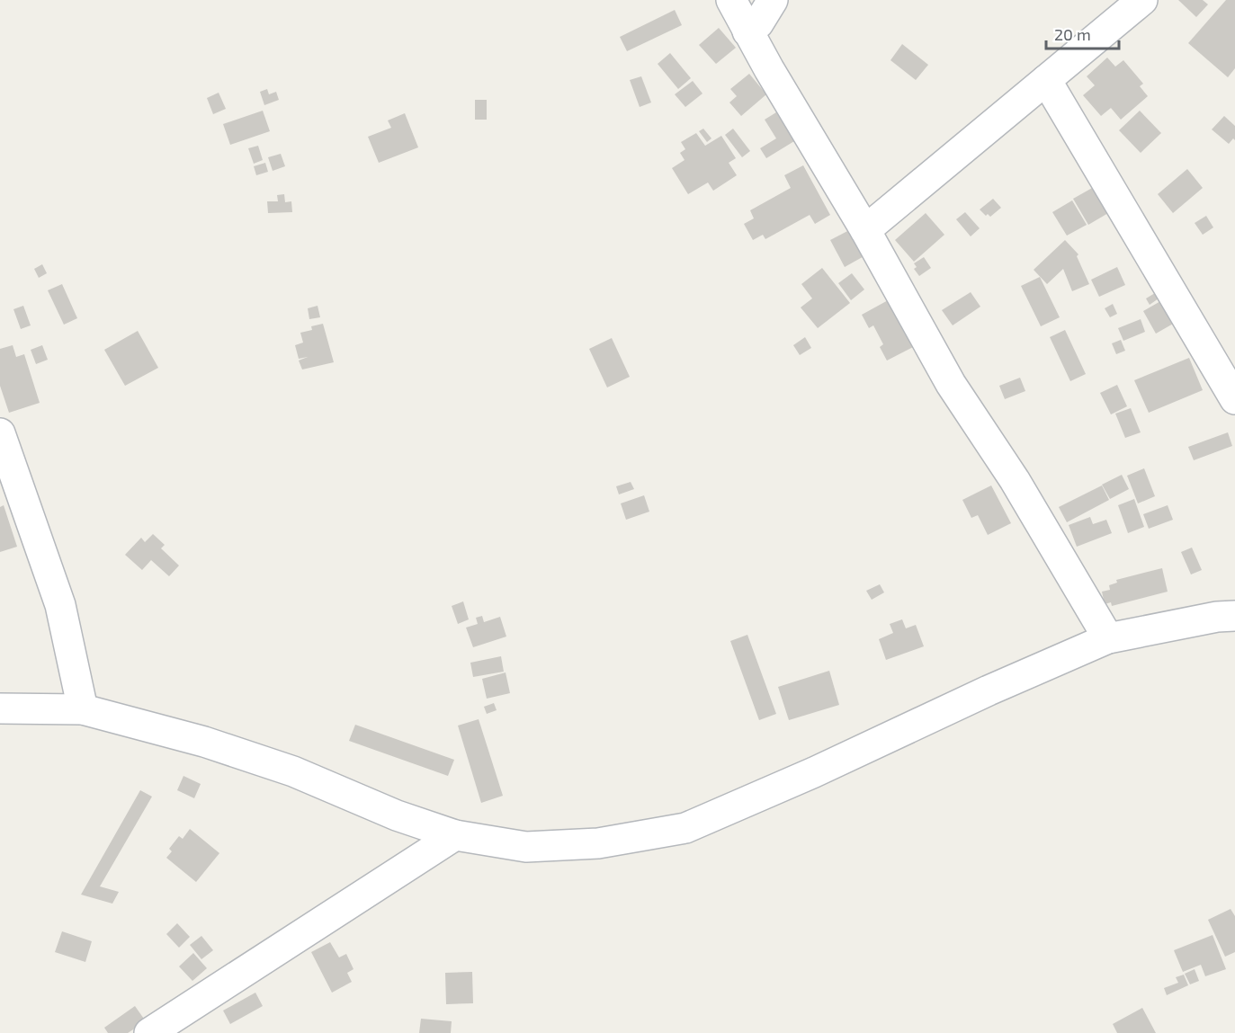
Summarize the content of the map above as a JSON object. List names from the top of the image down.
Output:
{
  "scale_bar": "20 m"
}
